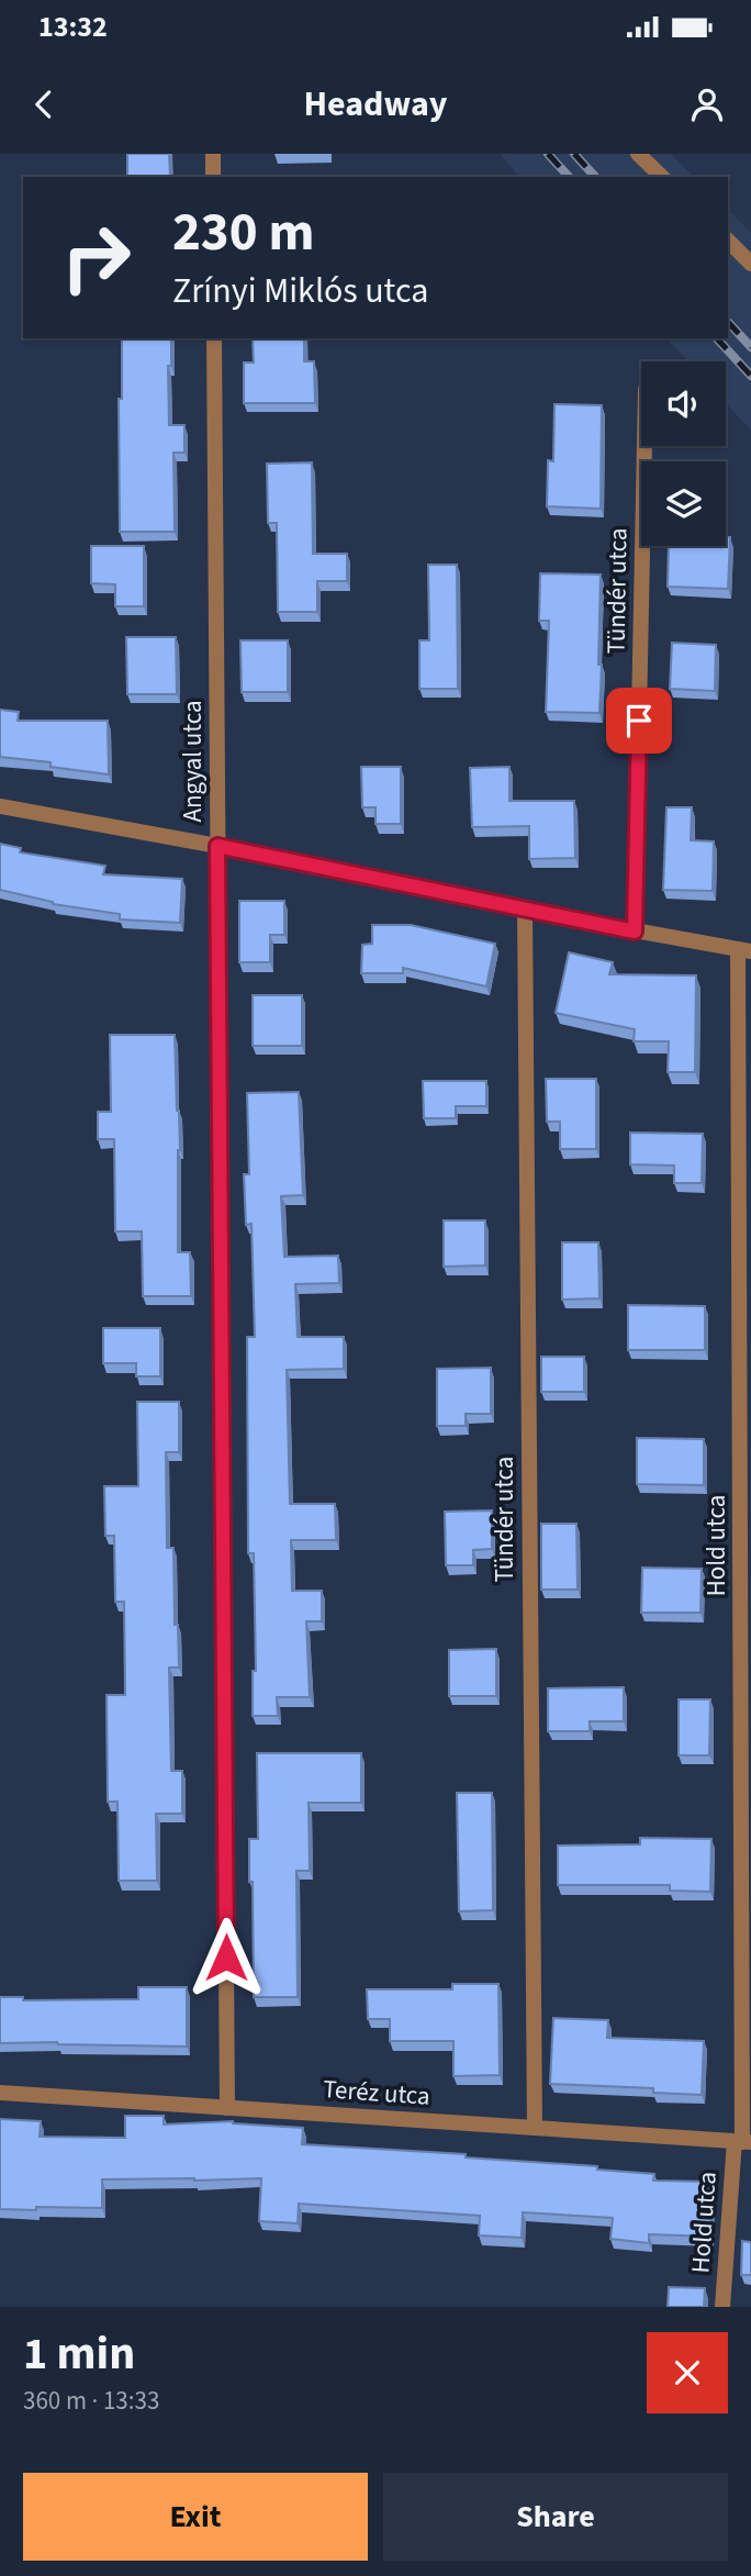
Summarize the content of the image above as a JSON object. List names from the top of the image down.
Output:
{
  "streets": {
    "street": [
      "Tündér utca",
      "Angyal utca",
      "Hold utca",
      "Teréz utca"
    ]
  },
  "crossings": [
    ["Tündér utca", "Teréz utca"],
    ["Angyal utca", "Teréz utca"],
    ["Hold utca", "Teréz utca"]
  ],
  "page": {
    "status": "13:32",
    "header": "Headway",
    "turn": ["230 m", "Zrínyi Miklós utca"],
    "heading": ["1 min", "360 m · 13:33"],
    "buttons": ["Exit", "Share"]
  }
}
